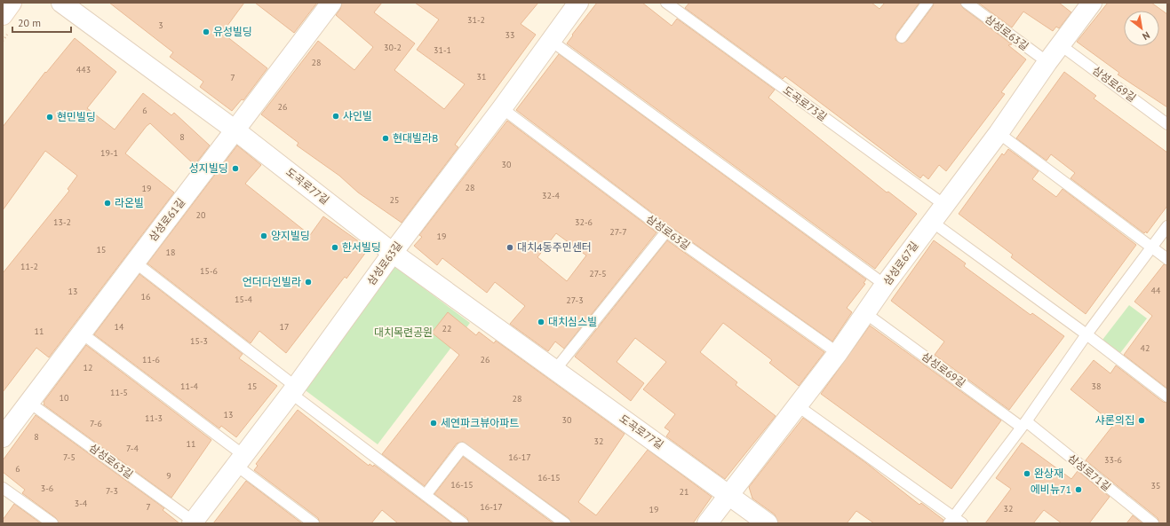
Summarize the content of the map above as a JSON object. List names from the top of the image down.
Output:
{
  "streets": {
    "street": [
      "삼성로63길",
      "도곡로77길",
      "삼성로61길",
      "삼성로67길"
    ],
    "lane": ["삼성로69길", "도곡로73길", "삼성로71길"]
  },
  "crossings": [
    ["삼성로63길", "도곡로77길"],
    ["삼성로63길", "삼성로61길"],
    ["삼성로63길", "삼성로67길"],
    ["삼성로69길", "삼성로67길"],
    ["삼성로69길", "삼성로71길"],
    ["도곡로73길", "삼성로67길"],
    ["도곡로77길", "삼성로61길"],
    ["도곡로77길", "삼성로67길"]
  ],
  "parks": ["대치목련공원"],
  "places": [
    "유성빌딩",
    "샤인빌",
    "현민빌딩",
    "현대빌라B",
    "성지빌딩",
    "라온빌",
    "양지빌딩",
    "한서빌딩",
    "대치4동주민센터",
    "언더다인빌라",
    "대치심스빌",
    "샤론의집",
    "세연파크뷰아파트",
    "완상재",
    "에비뉴71"
  ],
  "house_numbers": [
    "31-2",
    "3",
    "33",
    "30-2",
    "31-1",
    "28",
    "443",
    "31",
    "7",
    "26",
    "6",
    "8",
    "19-1",
    "30",
    "28",
    "19",
    "32-4",
    "25",
    "20",
    "13-2",
    "32-6",
    "27-7",
    "19",
    "15",
    "18",
    "11-2",
    "15-6",
    "27-5",
    "44",
    "13",
    "16",
    "15-4",
    "27-3",
    "14",
    "17",
    "22",
    "11",
    "15-3",
    "42",
    "11-6",
    "26",
    "12",
    "11-4",
    "15",
    "38",
    "11-5",
    "10",
    "28",
    "13",
    "11-3",
    "30",
    "7-6",
    "8",
    "32",
    "11",
    "7-4",
    "7-5",
    "16-17",
    "33-6",
    "6",
    "9",
    "16-15",
    "16-15",
    "35",
    "3-6",
    "7-3",
    "21",
    "3-4",
    "7",
    "16-17",
    "32",
    "19"
  ],
  "scale_bar": "20 m",
  "north": "bottom right"
}
